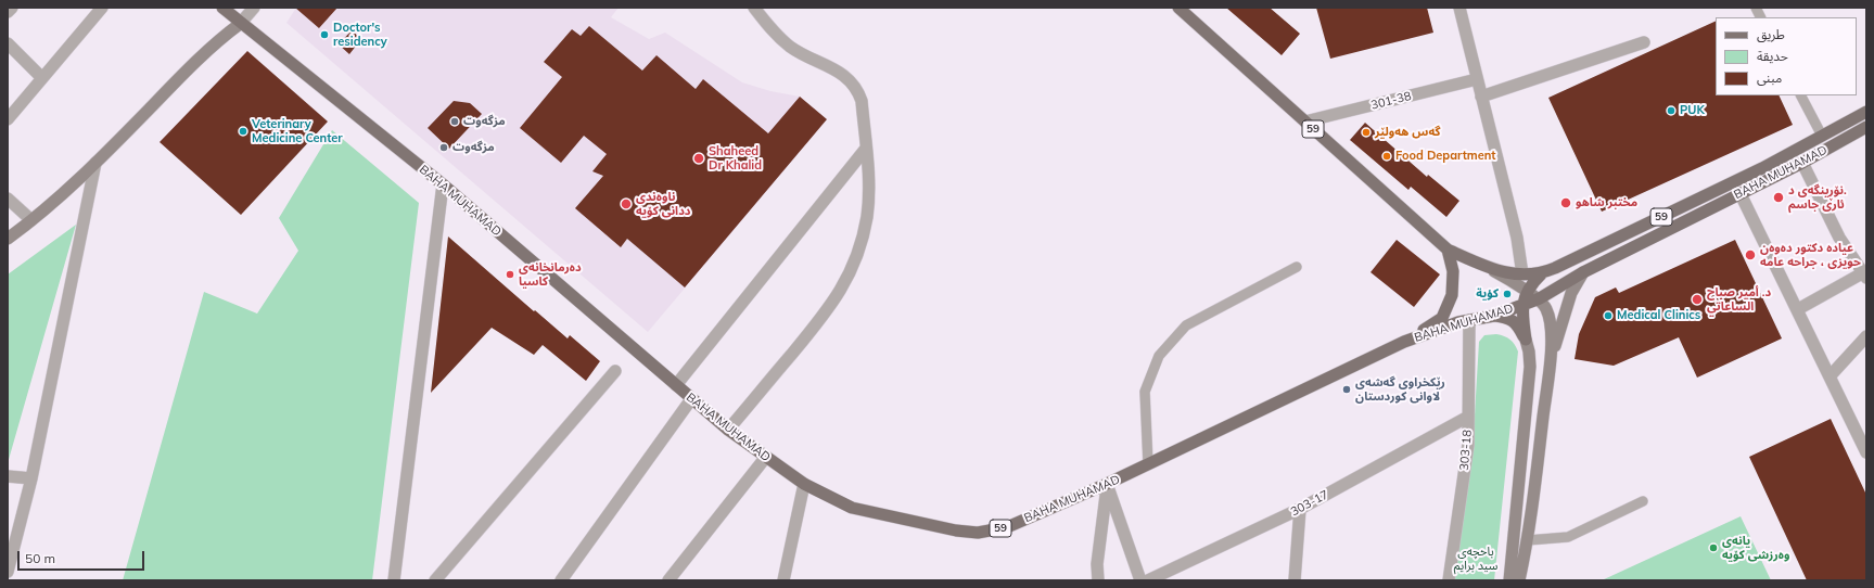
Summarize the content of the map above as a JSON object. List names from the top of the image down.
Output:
{
  "streets": {
    "main road": ["59", "BAHA MUHAMAD"],
    "street": ["301-38", "303-18", "303-17"]
  },
  "crossings": [
    ["301-38", "59"],
    ["BAHA MUHAMAD", "303-18"],
    ["303-18", "303-17"]
  ],
  "parks": ["باخچه‌ی سید برایم"],
  "places": [
    "Doctor's residency",
    "PUK",
    "مزگه‌وت",
    "Veterinary Medicine Center",
    "گەس هەولێر",
    "مزگەوت",
    "Food Department",
    "Shaheed Dr Khalid",
    "نۆڕینگەی د. ئاری جاسم",
    "مختبر شاهو",
    "ناوەندی ددانی کۆیە",
    "عیادە دکتور دەوەن حویزی ، جراحە عامە",
    "دەرمانخانەی کاسیا",
    "كؤية",
    "د. أمير صباح الساعاتي",
    "Medical Clinics",
    "رێكخراوی گه‌شه‌ی لاوانی كوردستان",
    "یانه‌ی وه‌رزشی كۆیه‌"
  ],
  "legend": ["طريق", "حديقة", "مبنى"],
  "scale_bar": "50 m"
}
